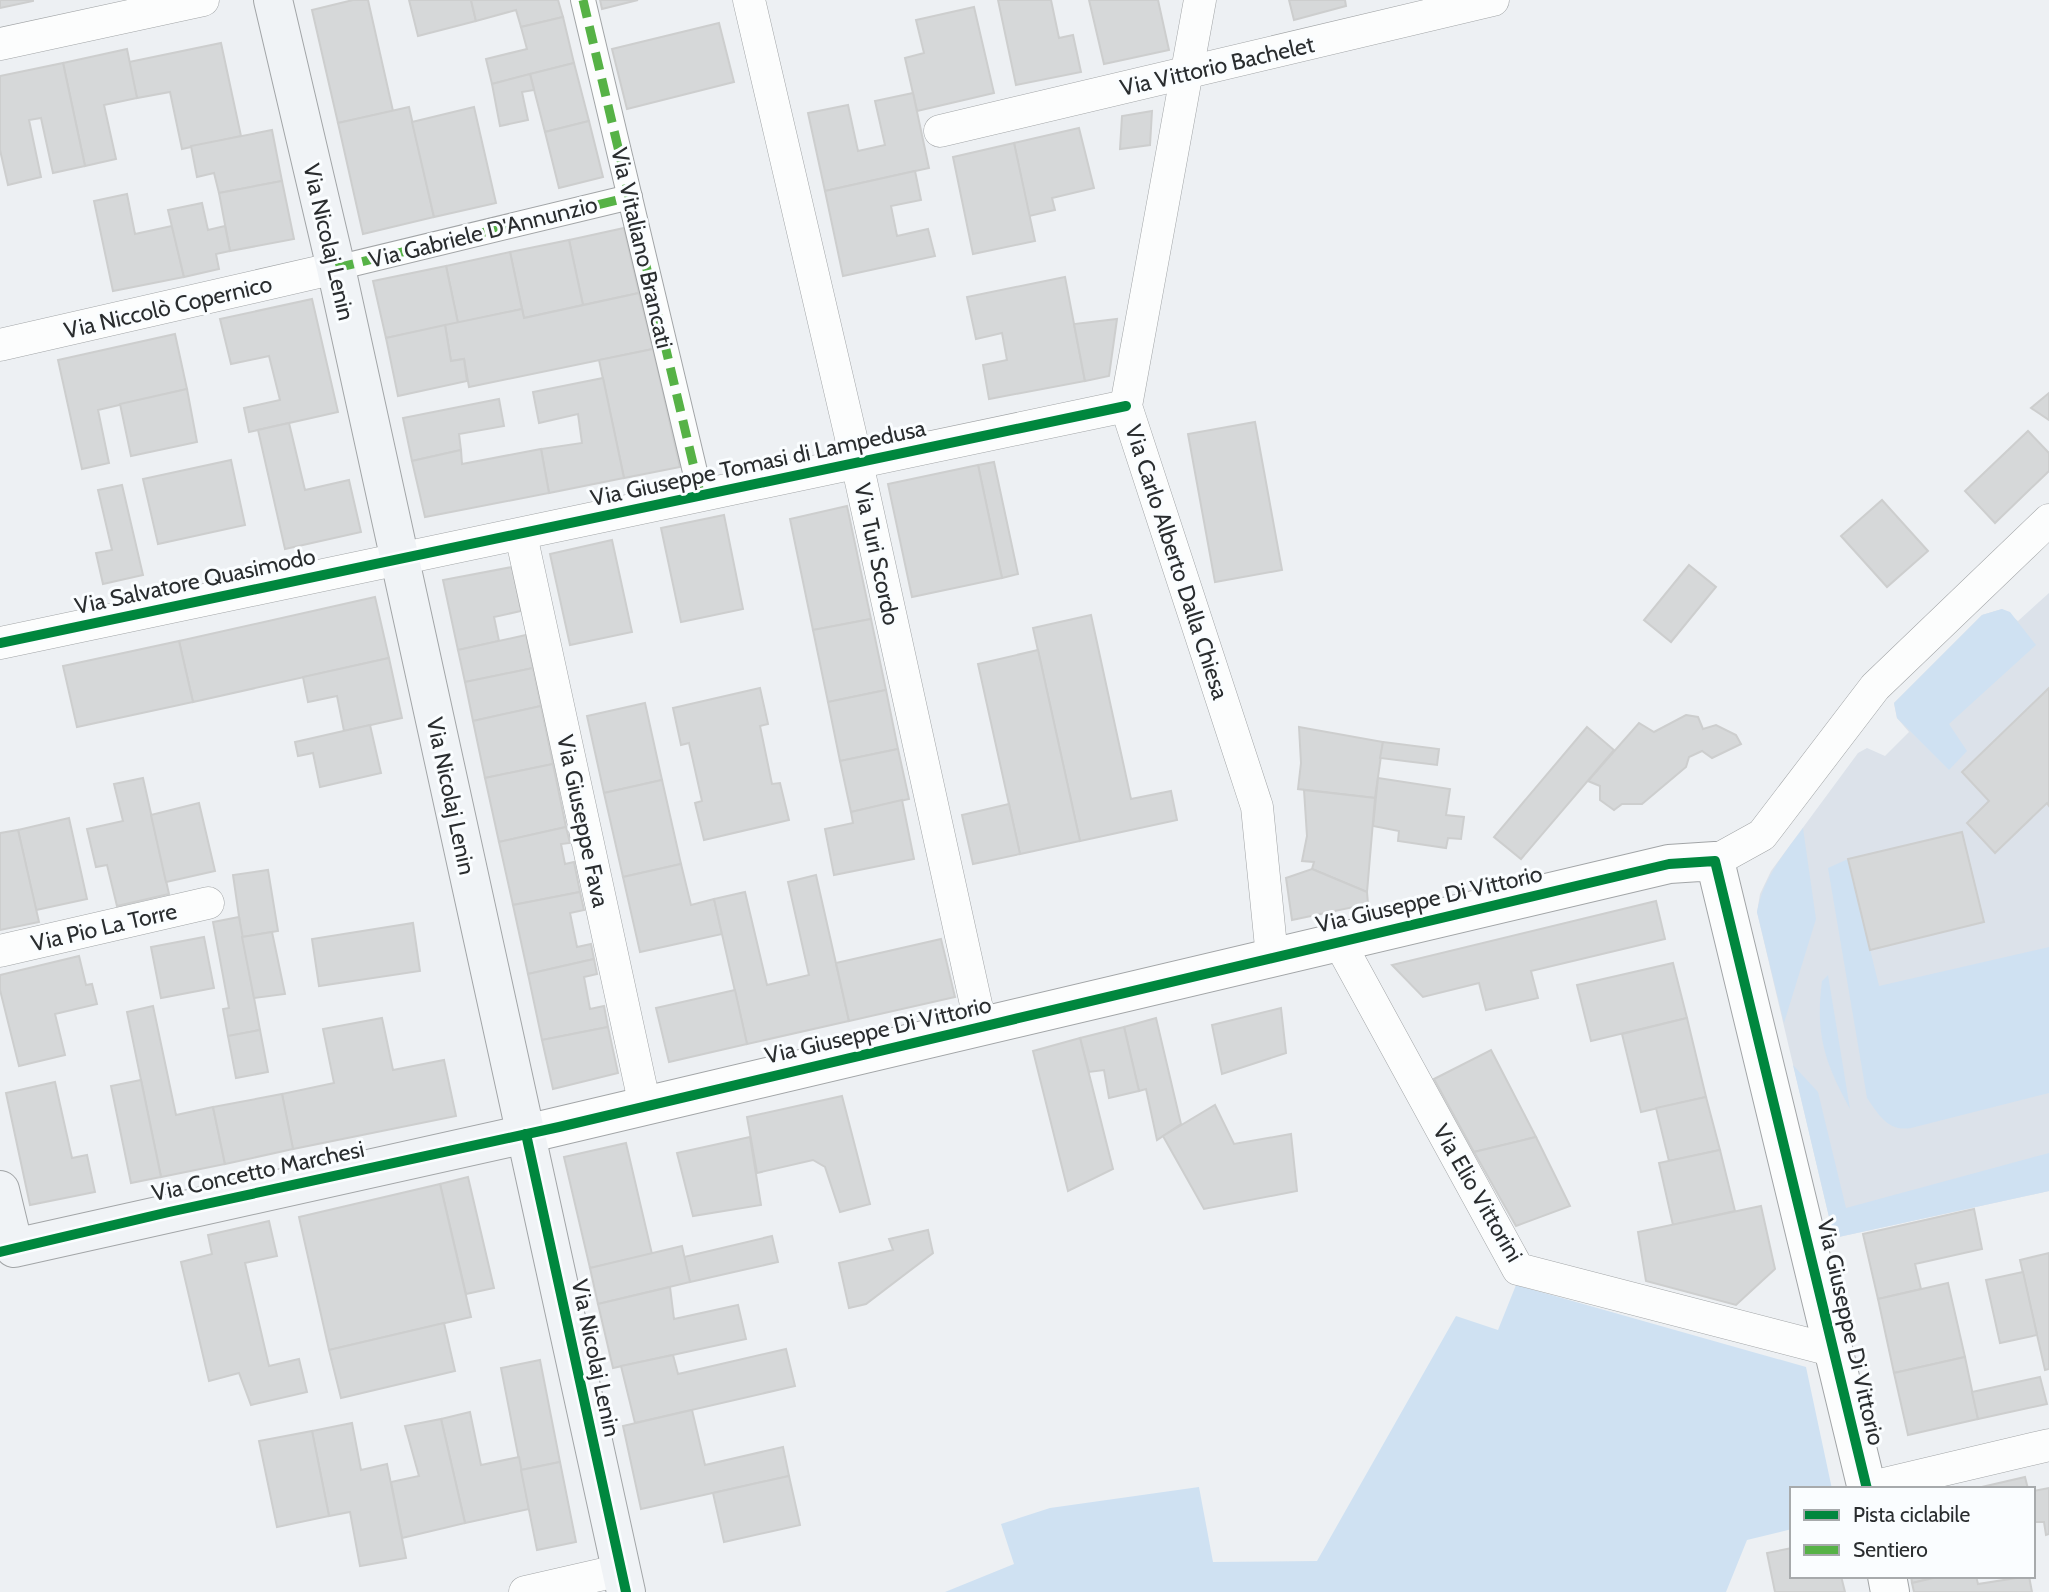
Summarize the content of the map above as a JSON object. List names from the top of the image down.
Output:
{
  "streets": {
    "main road": ["Via Nicolaj Lenin", "Via Concetto Marchesi"],
    "street": [
      "Via Vittorio Bachelet",
      "Via Gabriele D'Annunzio",
      "Via Vitaliano Brancati",
      "Via Niccolò Copernico",
      "Via Giuseppe Tomasi di Lampedusa",
      "Via Turi Scordo",
      "Via Carlo Alberto Dalla Chiesa",
      "Via Salvatore Quasimodo",
      "Via Giuseppe Fava",
      "Via Giuseppe Di Vittorio",
      "Via Pio La Torre",
      "Via Elio Vittorini"
    ]
  },
  "crossings": [
    ["Via Vittorio Bachelet", "Via Carlo Alberto Dalla Chiesa"],
    ["Via Gabriele D'Annunzio", "Via Nicolaj Lenin"],
    ["Via Gabriele D'Annunzio", "Via Vitaliano Brancati"],
    ["Via Gabriele D'Annunzio", "Via Niccolò Copernico"],
    ["Via Nicolaj Lenin", "Via Niccolò Copernico"],
    ["Via Nicolaj Lenin", "Via Giuseppe Tomasi di Lampedusa"],
    ["Via Nicolaj Lenin", "Via Salvatore Quasimodo"],
    ["Via Nicolaj Lenin", "Via Giuseppe Di Vittorio"],
    ["Via Nicolaj Lenin", "Via Concetto Marchesi"],
    ["Via Vitaliano Brancati", "Via Giuseppe Tomasi di Lampedusa"],
    ["Via Giuseppe Tomasi di Lampedusa", "Via Turi Scordo"],
    ["Via Giuseppe Tomasi di Lampedusa", "Via Carlo Alberto Dalla Chiesa"],
    ["Via Giuseppe Tomasi di Lampedusa", "Via Salvatore Quasimodo"],
    ["Via Giuseppe Tomasi di Lampedusa", "Via Giuseppe Fava"],
    ["Via Turi Scordo", "Via Giuseppe Di Vittorio"],
    ["Via Carlo Alberto Dalla Chiesa", "Via Giuseppe Di Vittorio"],
    ["Via Giuseppe Fava", "Via Giuseppe Di Vittorio"],
    ["Via Giuseppe Di Vittorio", "Via Concetto Marchesi"],
    ["Via Giuseppe Di Vittorio", "Via Elio Vittorini"]
  ],
  "legend": ["Pista ciclabile", "Sentiero"]
}
